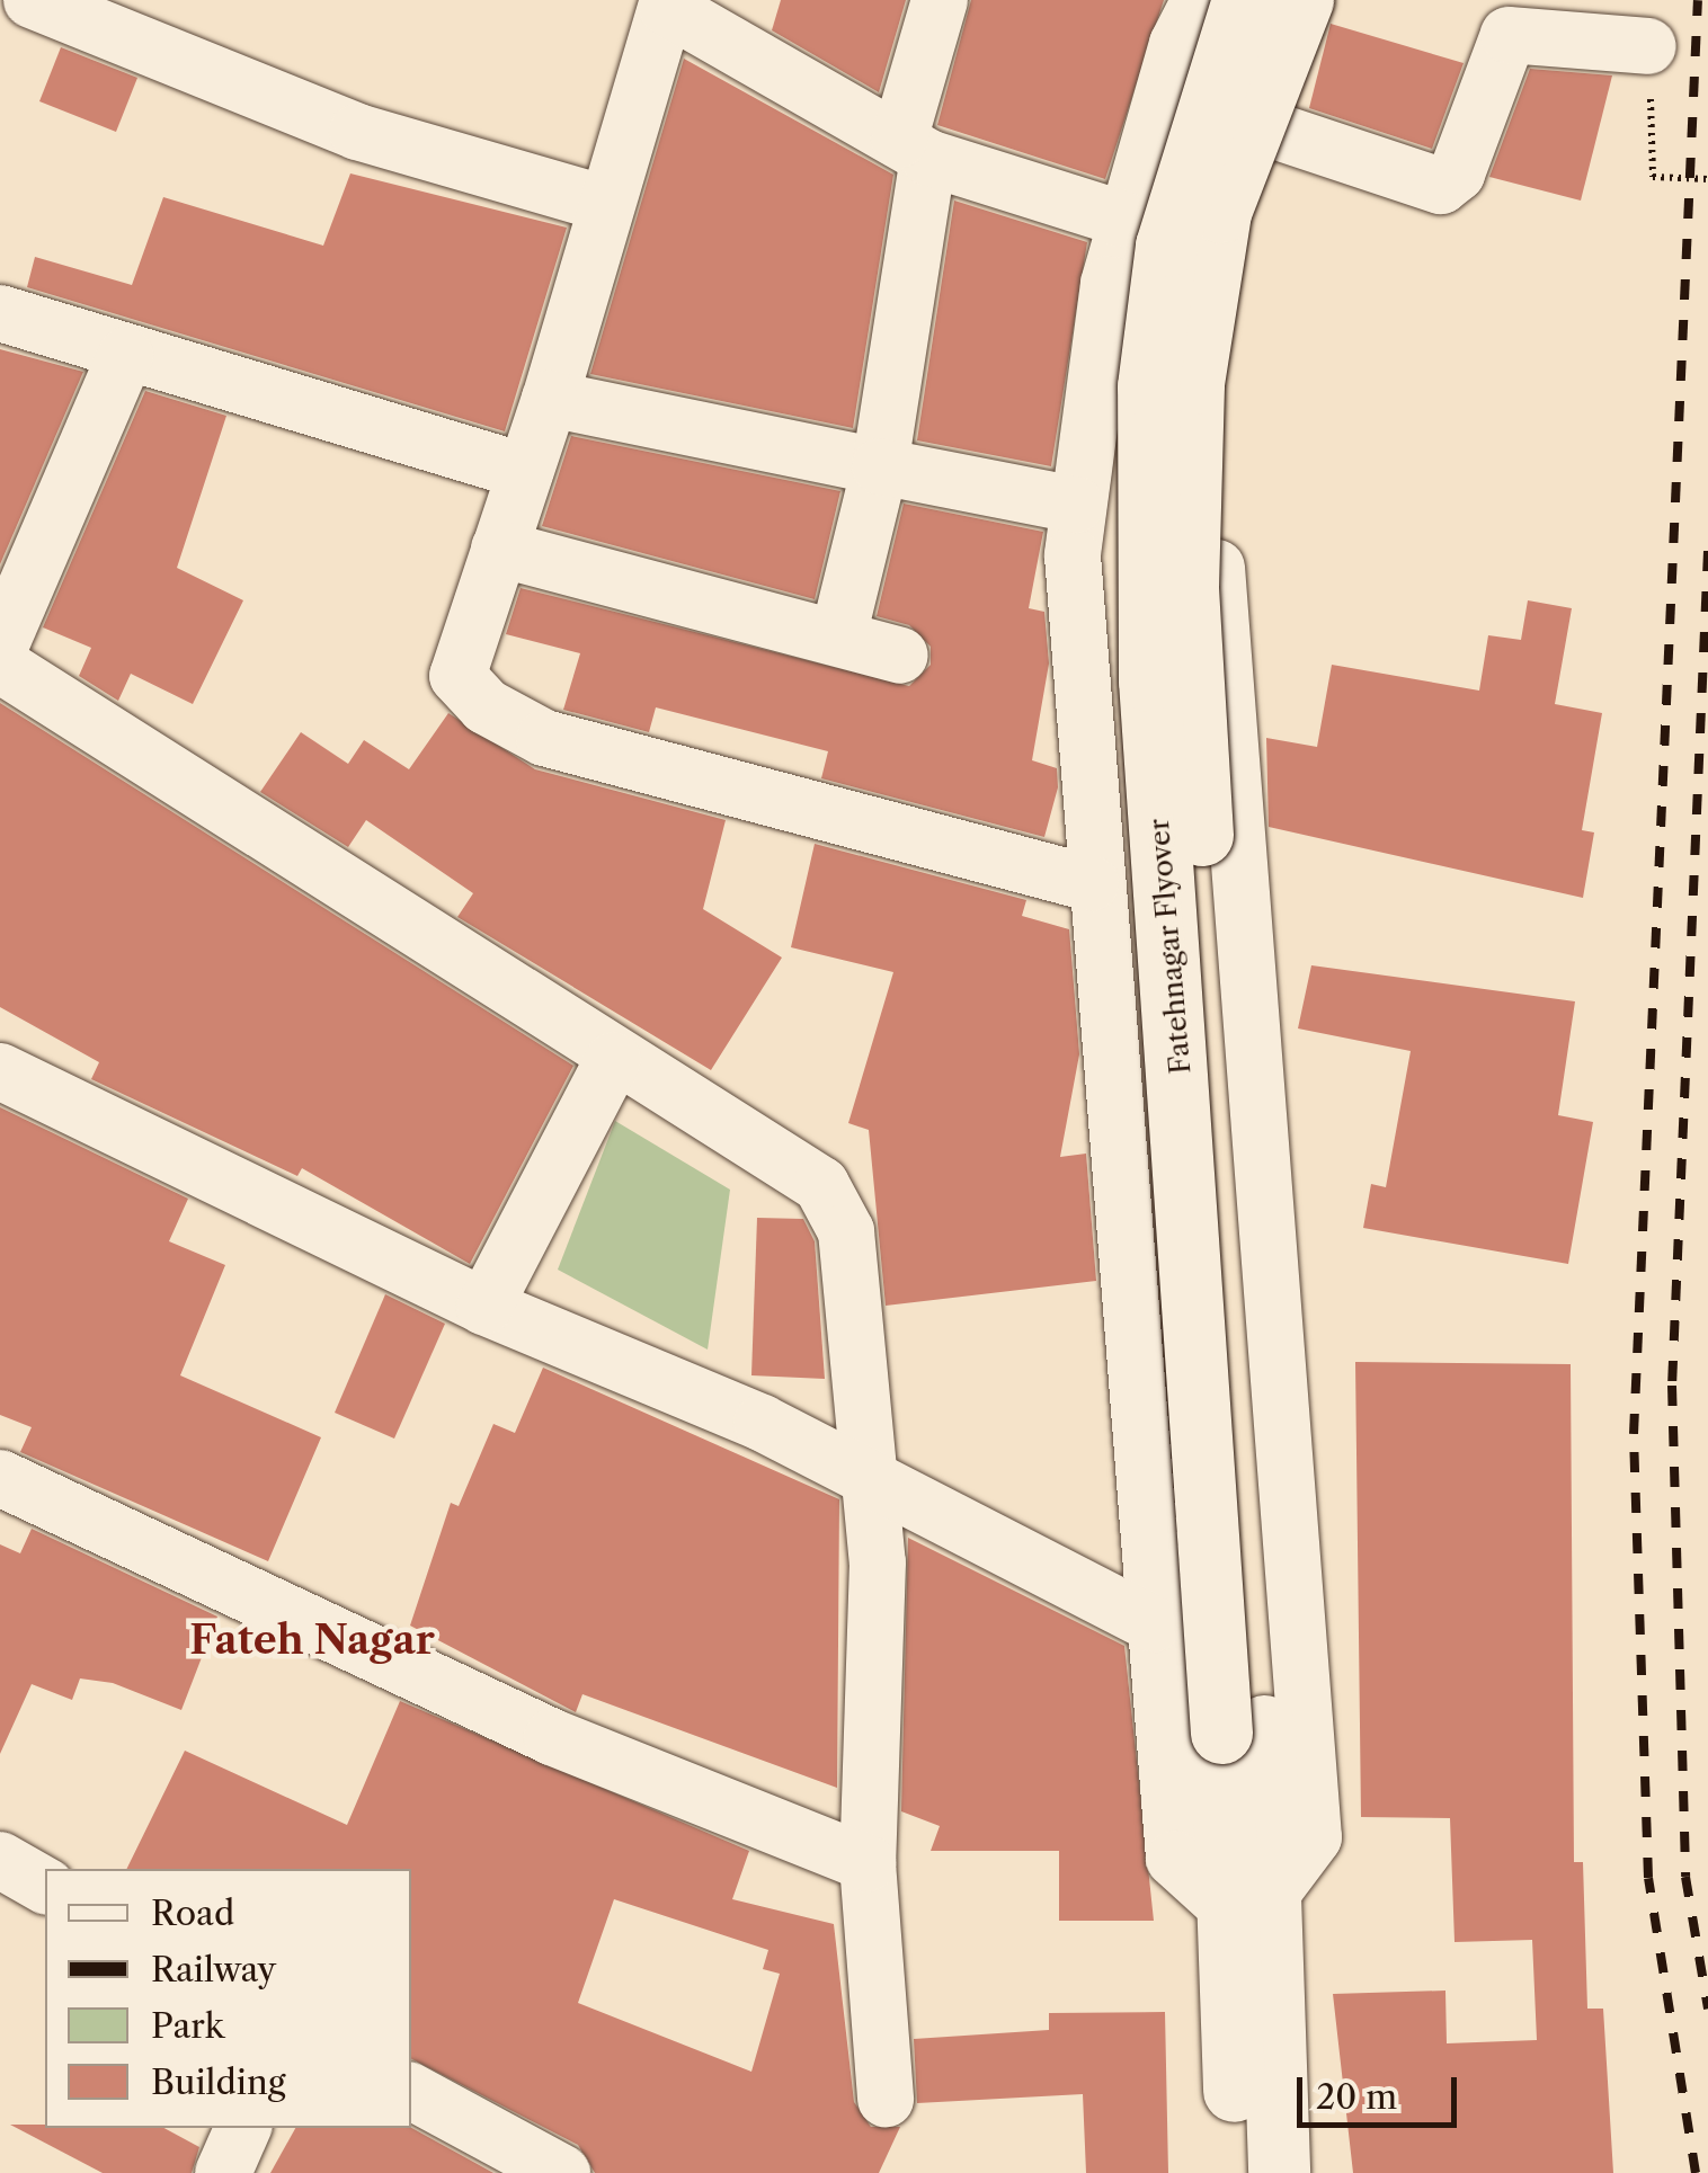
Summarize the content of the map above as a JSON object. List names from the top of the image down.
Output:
{
  "streets": {
    "main road": ["Fatehnagar Flyover"]
  },
  "districts": ["Fateh Nagar"],
  "legend": [
    "Road",
    "Railway",
    "Park",
    "Building"
  ],
  "scale_bar": "20 m"
}
